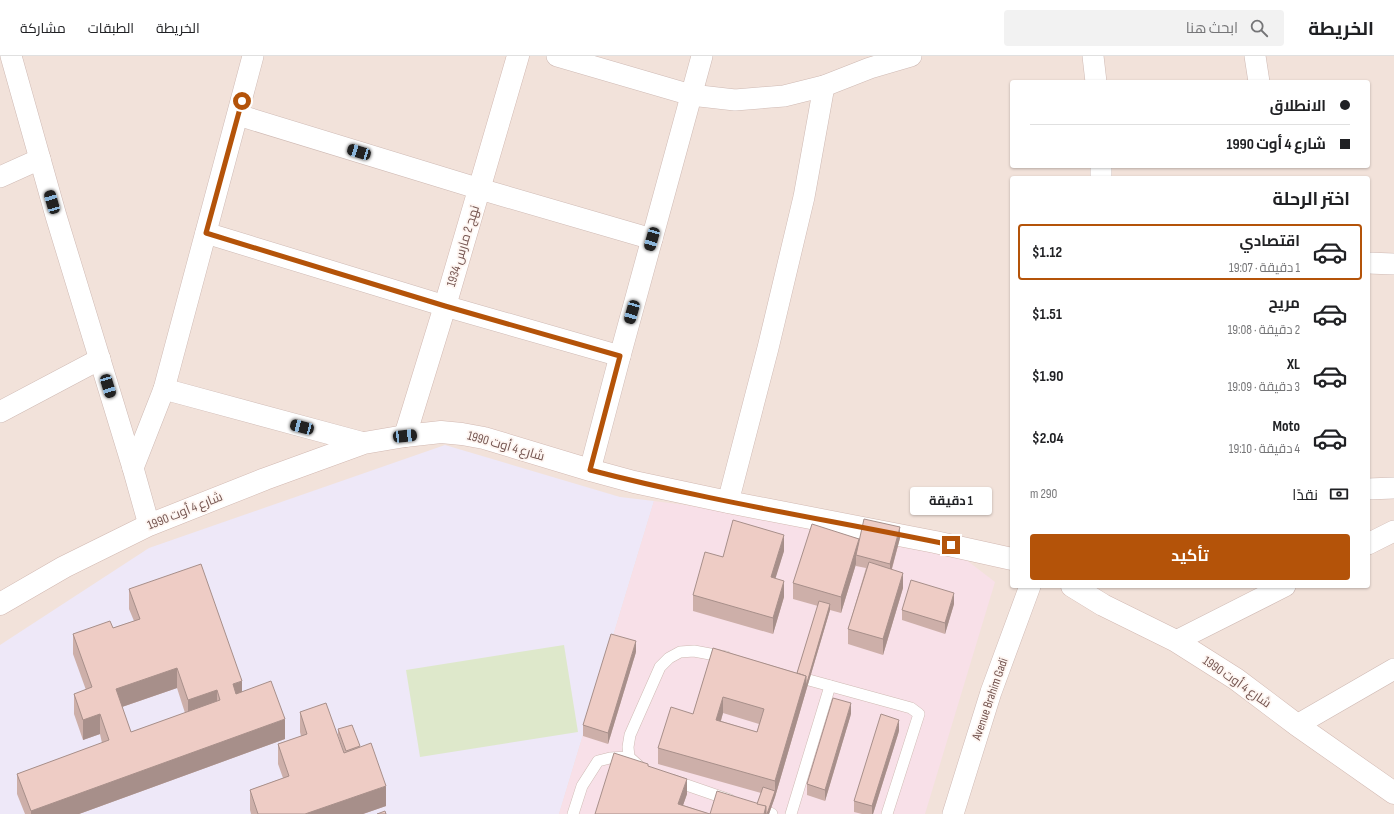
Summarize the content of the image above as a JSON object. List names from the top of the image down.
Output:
{
  "streets": {
    "street": ["نهج 2 مارس 1934", "شارع 4 أوت 1990", "Avenue Brahim Gadi"]
  },
  "crossings": [
    ["نهج 2 مارس 1934", "شارع 4 أوت 1990"]
  ],
  "page": {
    "header": "الخريطة",
    "search": "ابحث هنا",
    "nav": ["الخريطة", "الطبقات", "مشاركة"],
    "banner": ["الانطلاق", "شارع 4 أوت 1990"],
    "heading": "اختر الرحلة",
    "list": [
      {
        "name": "اقتصادي",
        "note": "1 دقيقة · 19:07",
        "value": "$1.12"
      },
      {
        "name": "مريح",
        "note": "2 دقيقة · 19:08",
        "value": "$1.51"
      },
      {
        "name": "XL",
        "note": "3 دقيقة · 19:09",
        "value": "$1.90"
      },
      {
        "name": "Moto",
        "note": "4 دقيقة · 19:10",
        "value": "$2.04"
      }
    ],
    "pay": ["نقدًا", "290 m"],
    "bubble": "1 دقيقة",
    "buttons": "تأكيد"
  }
}
